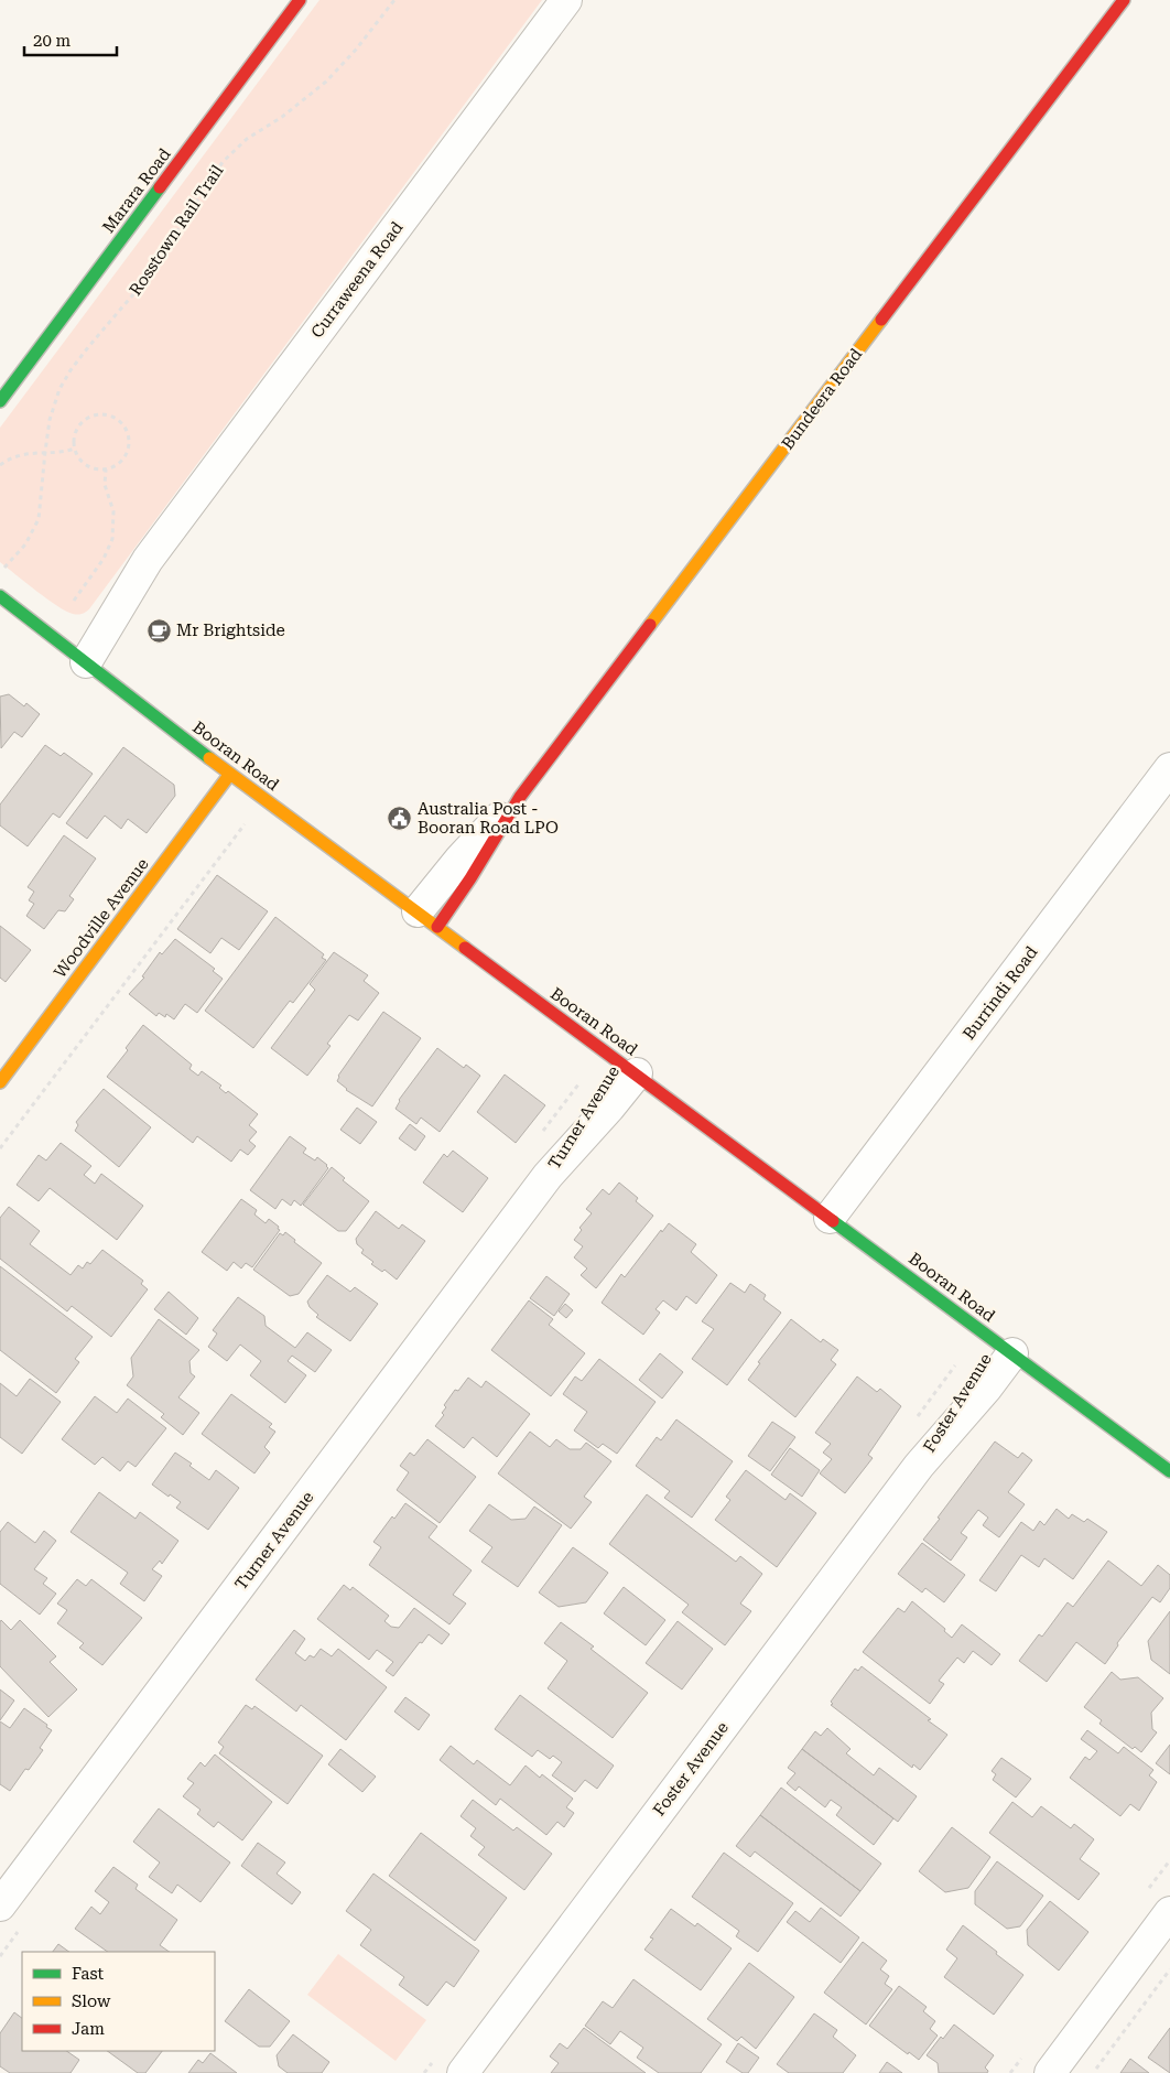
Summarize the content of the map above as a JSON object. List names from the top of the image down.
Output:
{
  "streets": {
    "street": [
      "Marara Road",
      "Curraweena Road",
      "Bundeera Road",
      "Booran Road",
      "Woodville Avenue",
      "Burrindi Road",
      "Turner Avenue",
      "Foster Avenue"
    ],
    "path": ["Rosstown Rail Trail"]
  },
  "crossings": [
    ["Curraweena Road", "Booran Road"],
    ["Bundeera Road", "Booran Road"],
    ["Booran Road", "Woodville Avenue"],
    ["Booran Road", "Burrindi Road"],
    ["Booran Road", "Turner Avenue"],
    ["Booran Road", "Foster Avenue"]
  ],
  "places": {
    "cafe": ["Mr Brightside"],
    "public building": ["Australia Post - Booran Road LPO"]
  },
  "legend": ["Fast", "Slow", "Jam"],
  "scale_bar": "20 m"
}
